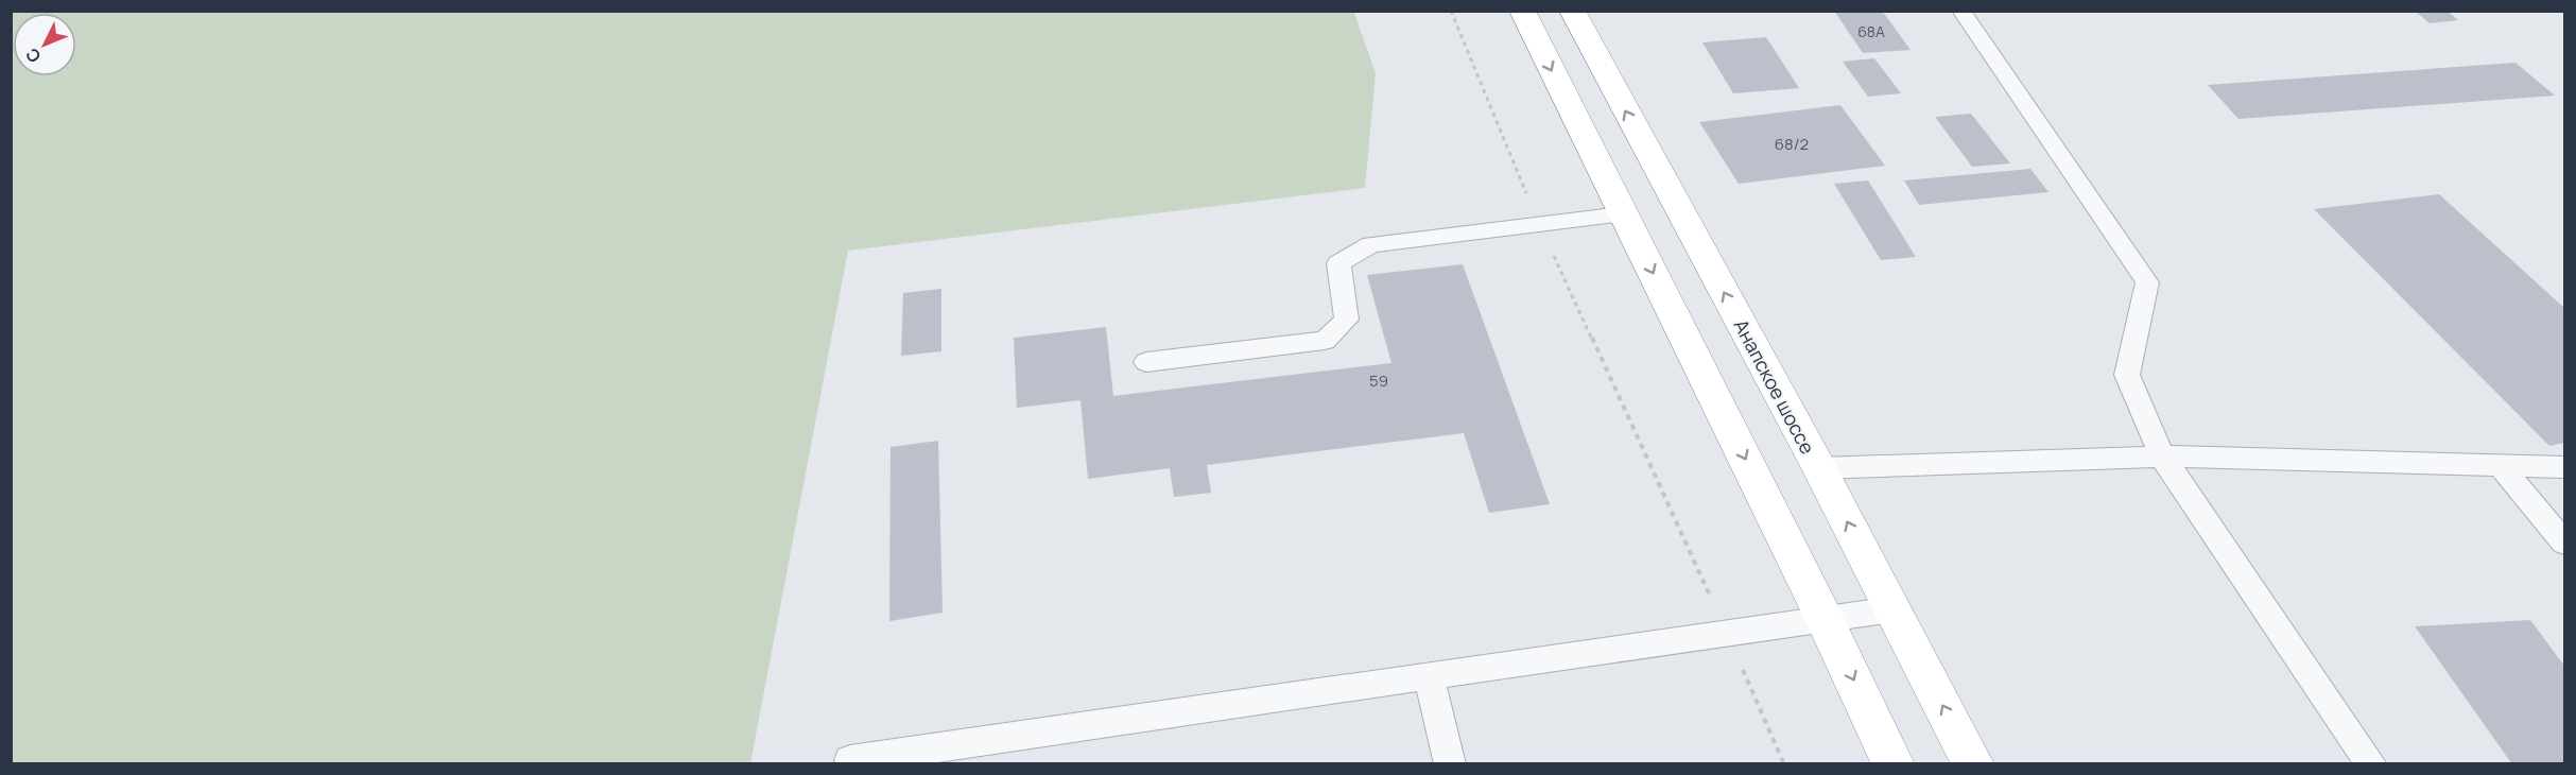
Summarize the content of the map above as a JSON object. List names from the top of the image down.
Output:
{
  "streets": {
    "highway": ["Анапское шоссе"]
  },
  "house_numbers": ["68А", "68/2", "59"],
  "north": "bottom left"
}
